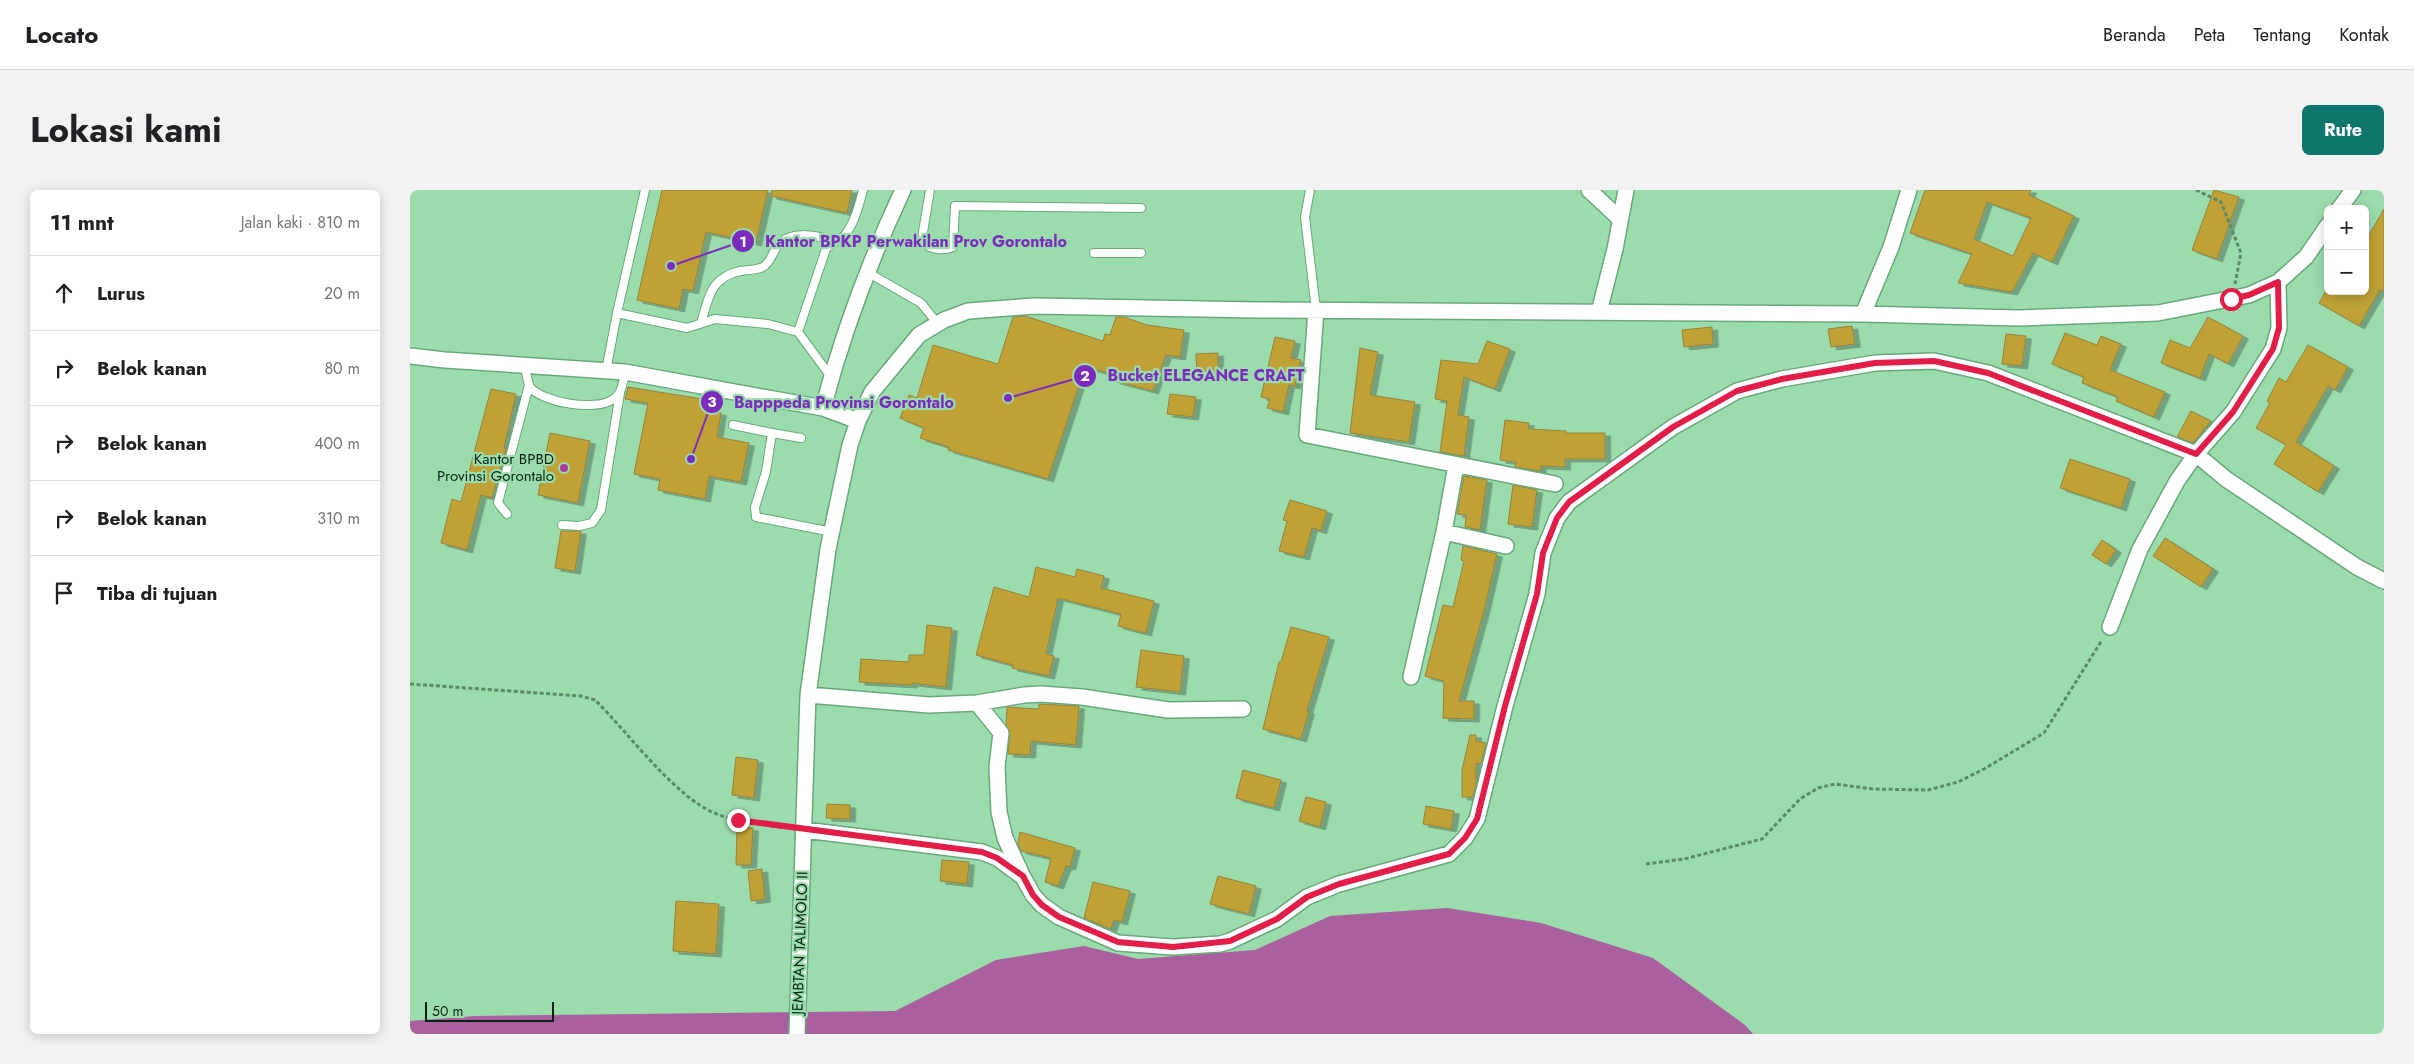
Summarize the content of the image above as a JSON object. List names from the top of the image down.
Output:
{
  "streets": {
    "street": ["JEMBTAN TALIMOLO II"]
  },
  "places": [
    "Kantor BPKP Perwakilan Prov Gorontalo",
    "Bucket ELEGANCE CRAFT",
    "Bapppeda Provinsi Gorontalo",
    "Kantor BPBD Provinsi Gorontalo"
  ],
  "scale_bar": "50 m",
  "page": {
    "header": "Locato",
    "nav": [
      "Beranda",
      "Peta",
      "Tentang",
      "Kontak"
    ],
    "title": "Lokasi kami",
    "buttons": "Rute",
    "heading": ["11 mnt", "Jalan kaki · 810 m"],
    "map_buttons": ["+", "−"],
    "list": [
      ["Lurus", "20 m"],
      ["Belok kanan", "80 m"],
      ["Belok kanan", "400 m"],
      ["Belok kanan", "310 m"],
      "Tiba di tujuan"
    ],
    "scale": "50 m"
  }
}
